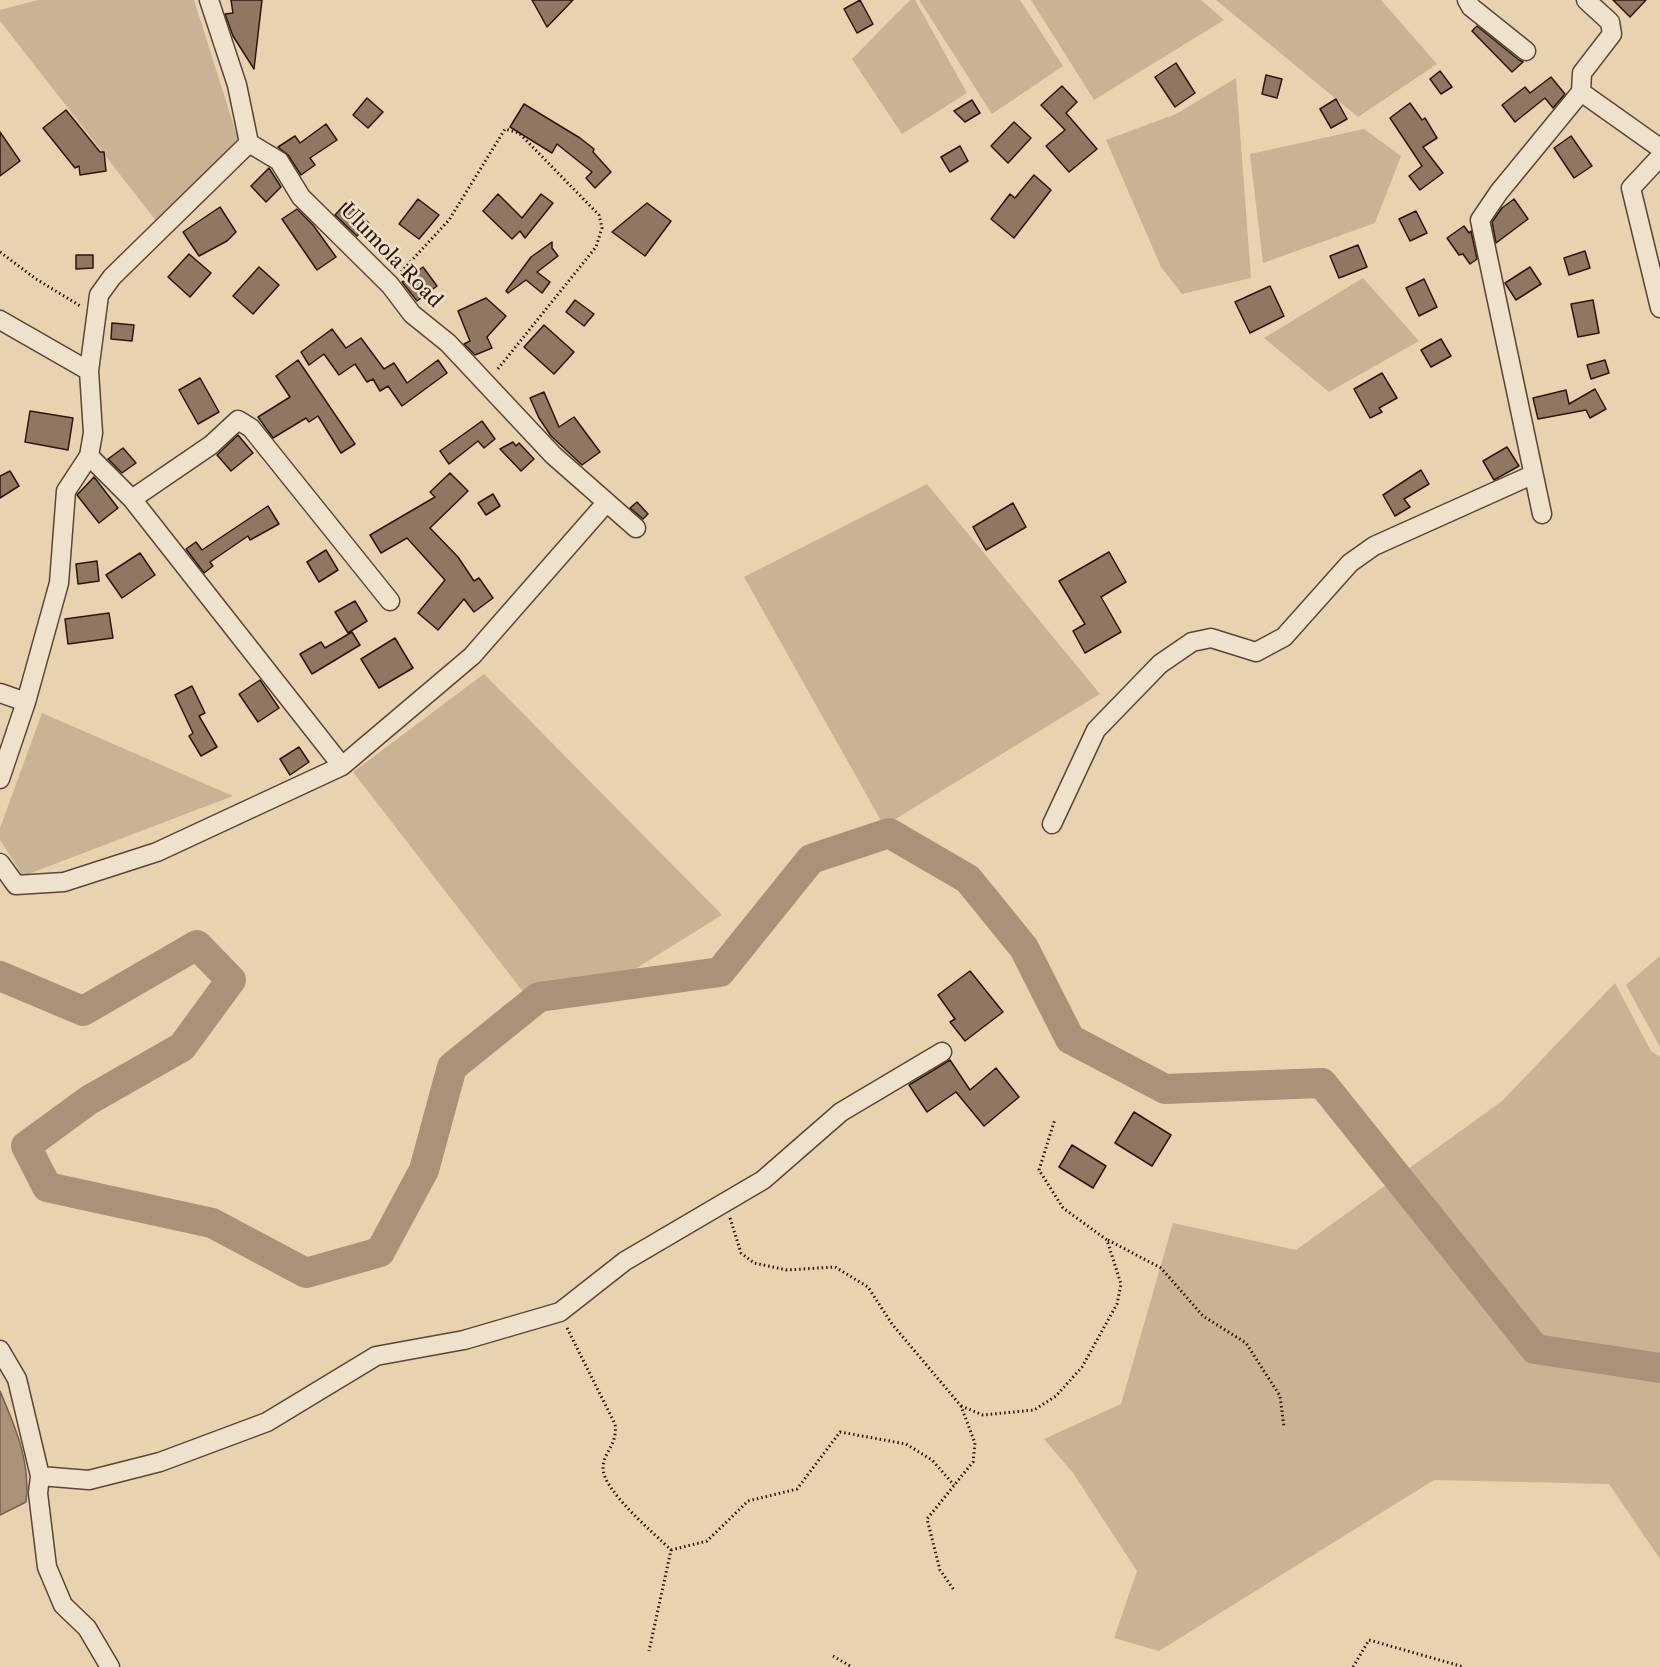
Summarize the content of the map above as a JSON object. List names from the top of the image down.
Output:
{
  "streets": {
    "street": ["Ulumola Road"]
  }
}
